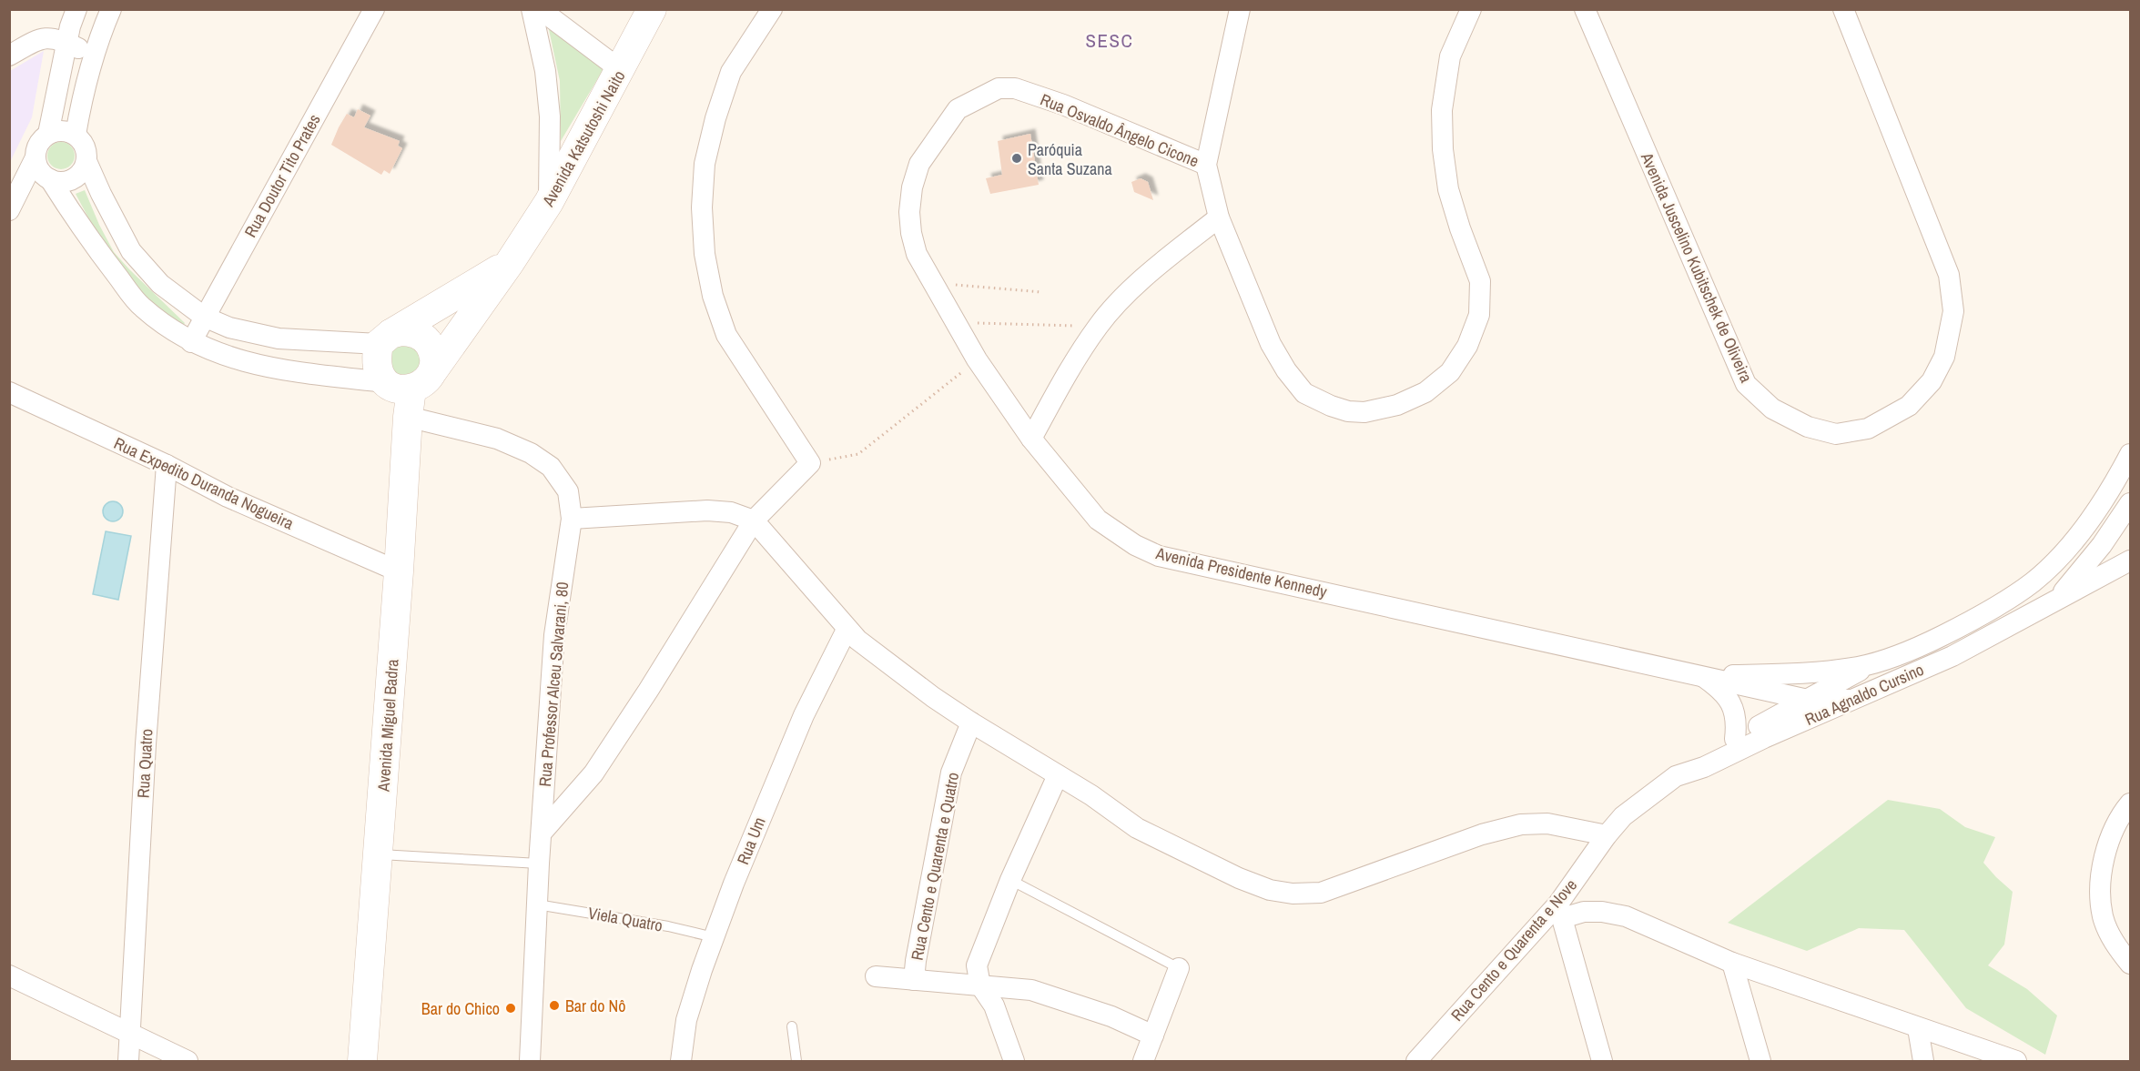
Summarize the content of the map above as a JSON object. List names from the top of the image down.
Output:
{
  "streets": {
    "main road": ["Avenida Katsutoshi Naito", "Avenida Miguel Badra"],
    "street": [
      "Rua Osvaldo Ângelo Cicone",
      "Rua Doutor Tito Prates",
      "Avenida Juscelino Kubitschek de Oliveira",
      "Rua Expedito Duranda Nogueira",
      "Avenida Presidente Kennedy",
      "Rua Professor Alceu Salvarani, 80",
      "Rua Agnaldo Cursino",
      "Rua Quatro",
      "Rua Um",
      "Rua Cento e Quarenta e Quatro",
      "Rua Cento e Quarenta e Nove"
    ],
    "lane": ["Viela Quatro"]
  },
  "crossings": [
    ["Rua Osvaldo Ângelo Cicone", "Avenida Presidente Kennedy"],
    ["Rua Expedito Duranda Nogueira", "Avenida Miguel Badra"],
    ["Rua Expedito Duranda Nogueira", "Rua Quatro"],
    ["Avenida Presidente Kennedy", "Rua Agnaldo Cursino"],
    ["Rua Professor Alceu Salvarani, 80", "Avenida Miguel Badra"],
    ["Rua Professor Alceu Salvarani, 80", "Viela Quatro"],
    ["Rua Agnaldo Cursino", "Rua Cento e Quarenta e Nove"],
    ["Rua Um", "Viela Quatro"]
  ],
  "districts": ["SESC"],
  "places": ["Paróquia Santa Suzana", "Bar do Nô", "Bar do Chico"]
}
